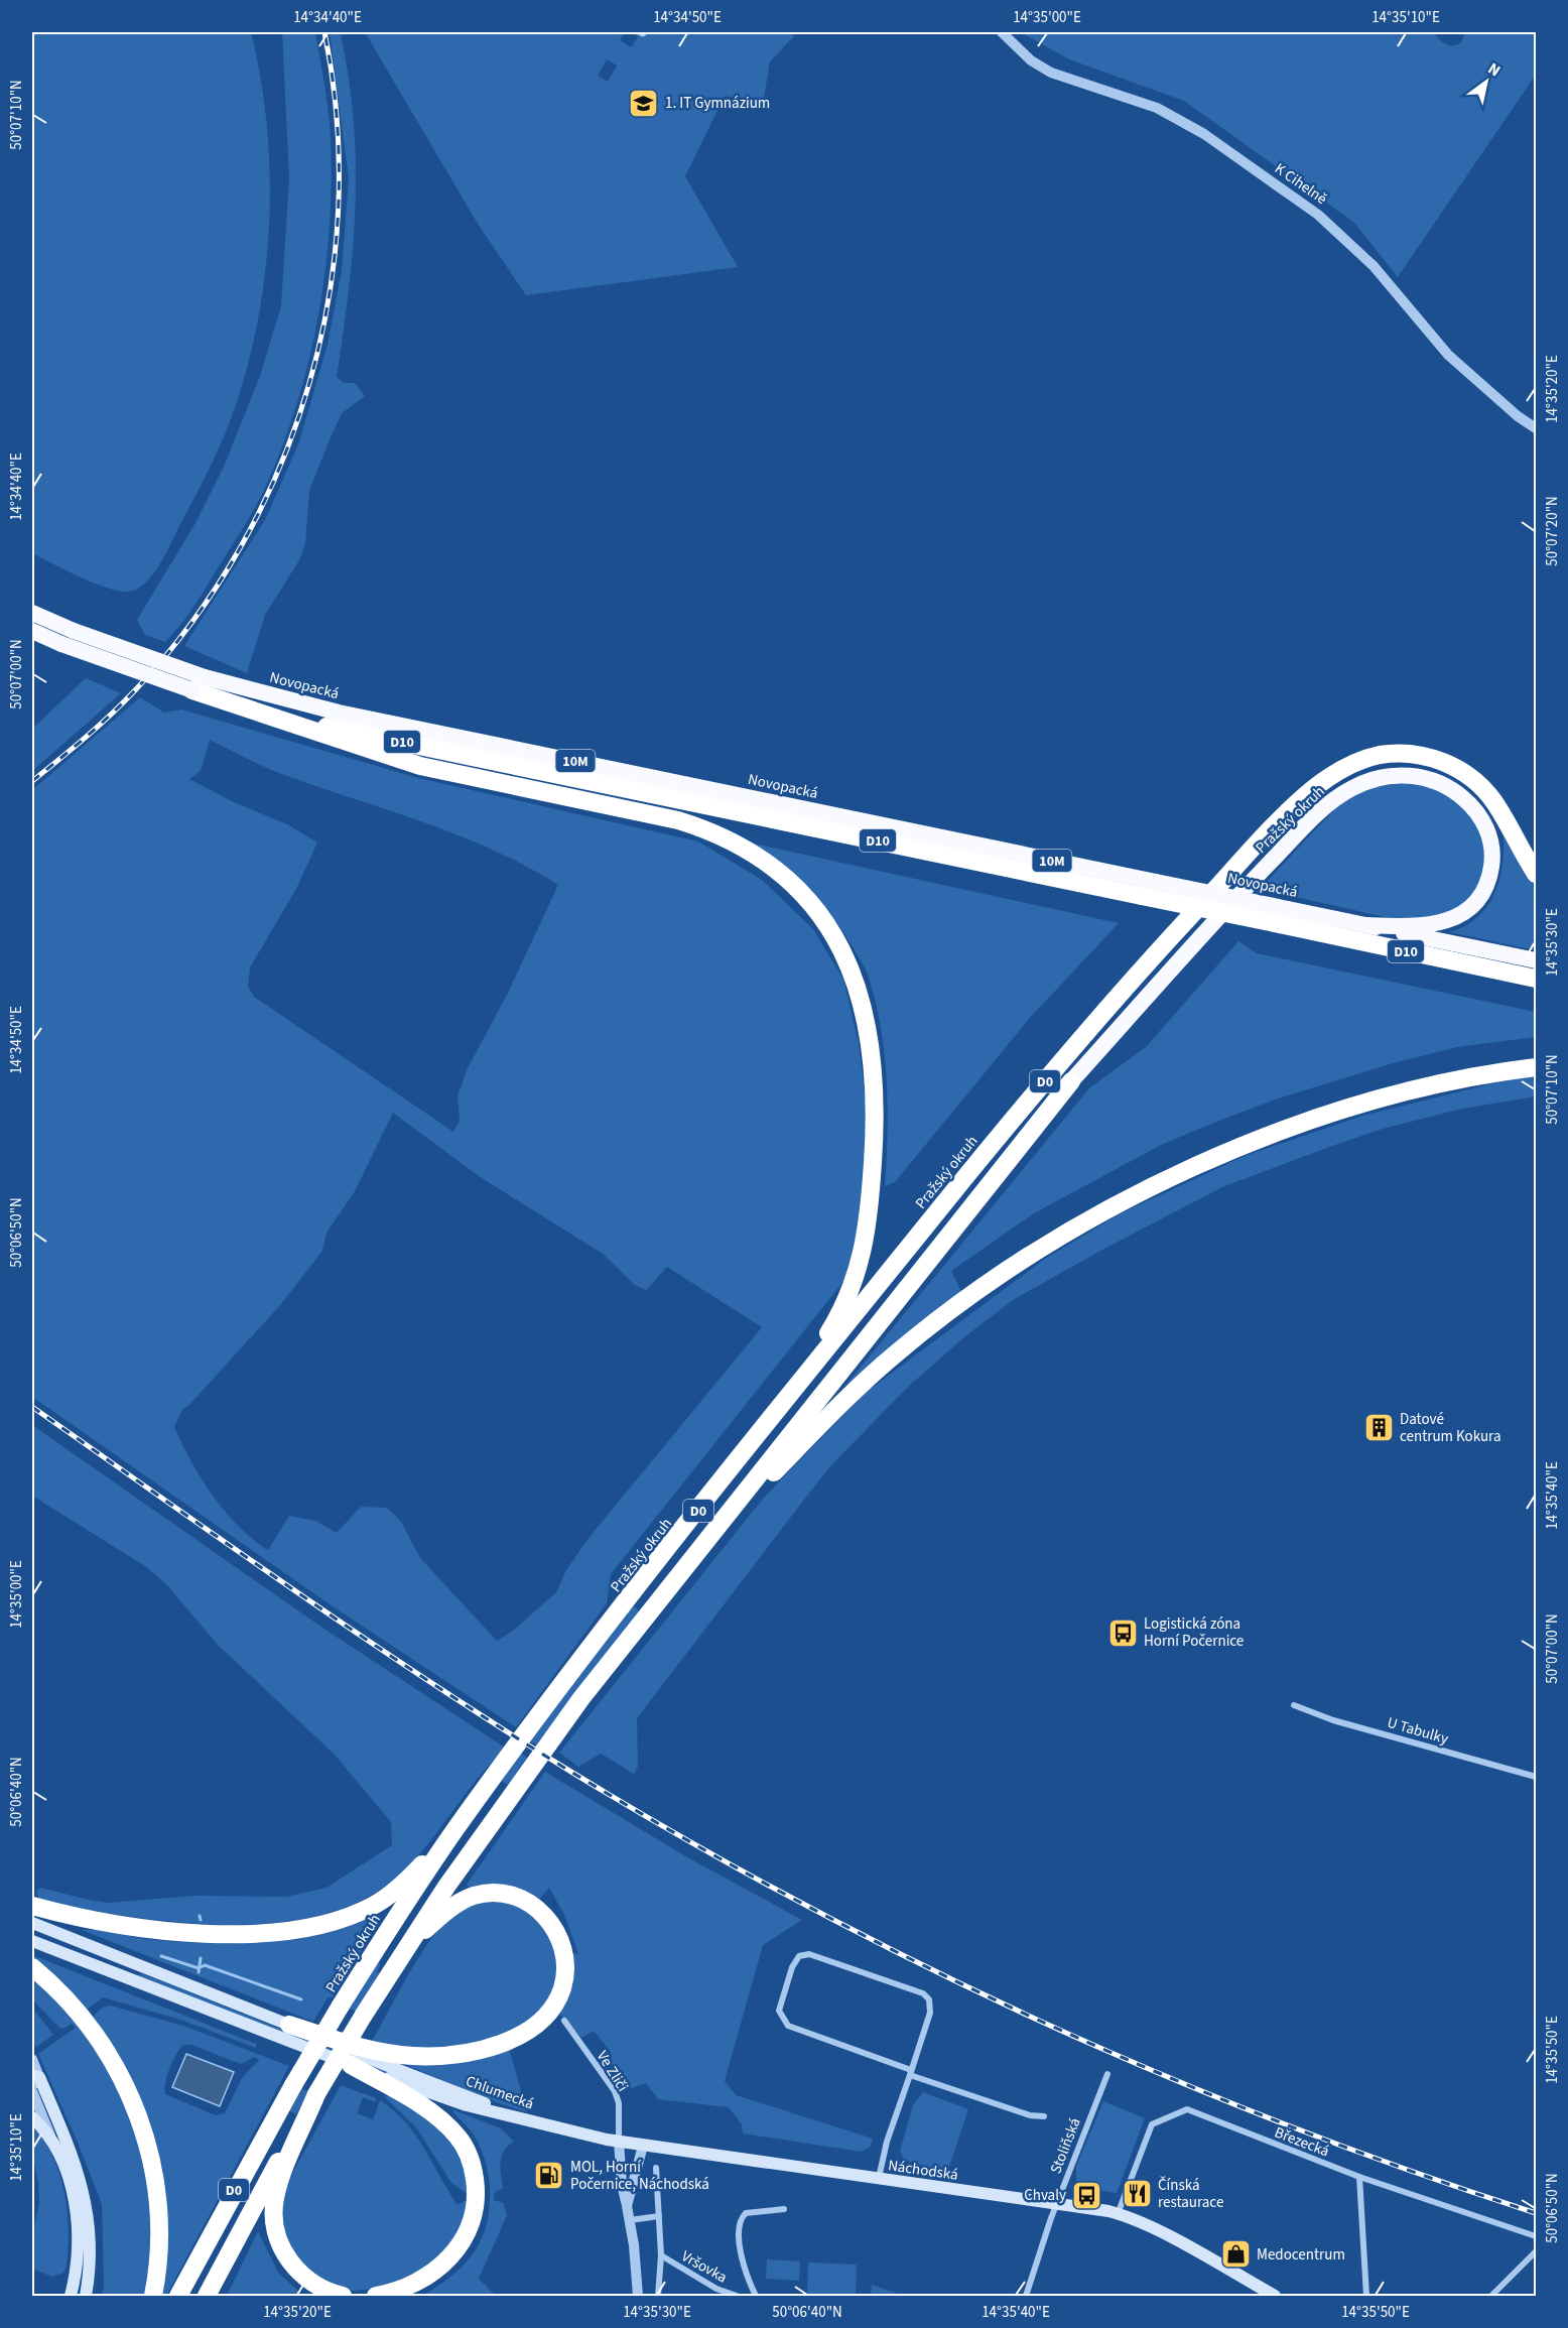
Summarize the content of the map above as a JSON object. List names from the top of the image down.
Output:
{
  "streets": {
    "highway": [
      "Novopacká",
      "D10",
      "10M",
      "Pražský okruh",
      "D0"
    ],
    "main road": ["Chlumecká", "Náchodská"],
    "street": [
      "K Cihelně",
      "U Tabulky",
      "Ve Zliči",
      "Březecká",
      "Stoliňská",
      "Vršovka"
    ]
  },
  "crossings": [
    ["Novopacká", "Pražský okruh"],
    ["Ve Zliči", "Náchodská"],
    ["Chlumecká", "Náchodská"],
    ["Březecká", "Náchodská"],
    ["Stoliňská", "Náchodská"]
  ],
  "places": {
    "school or university": ["1. IT Gymnázium"],
    "building": ["Datové centrum Kokura"],
    "bus stop": ["Logistická zóna Horní Počernice", "Chvaly"],
    "fuel station": ["MOL, Horní Počernice, Náchodská"],
    "restaurant": ["Čínská restaurace"],
    "shop": ["Medocentrum"]
  },
  "north": "top right",
  "coordinates": [
    "14°34'40\"E",
    "14°34'50\"E",
    "14°35'00\"E",
    "14°35'10\"E",
    "50°07'10\"N",
    "14°35'20\"E",
    "50°07'20\"N",
    "50°07'00\"N",
    "14°35'30\"E",
    "50°06'50\"N",
    "14°35'40\"E",
    "50°06'40\"N",
    "14°35'50\"E"
  ]
}
